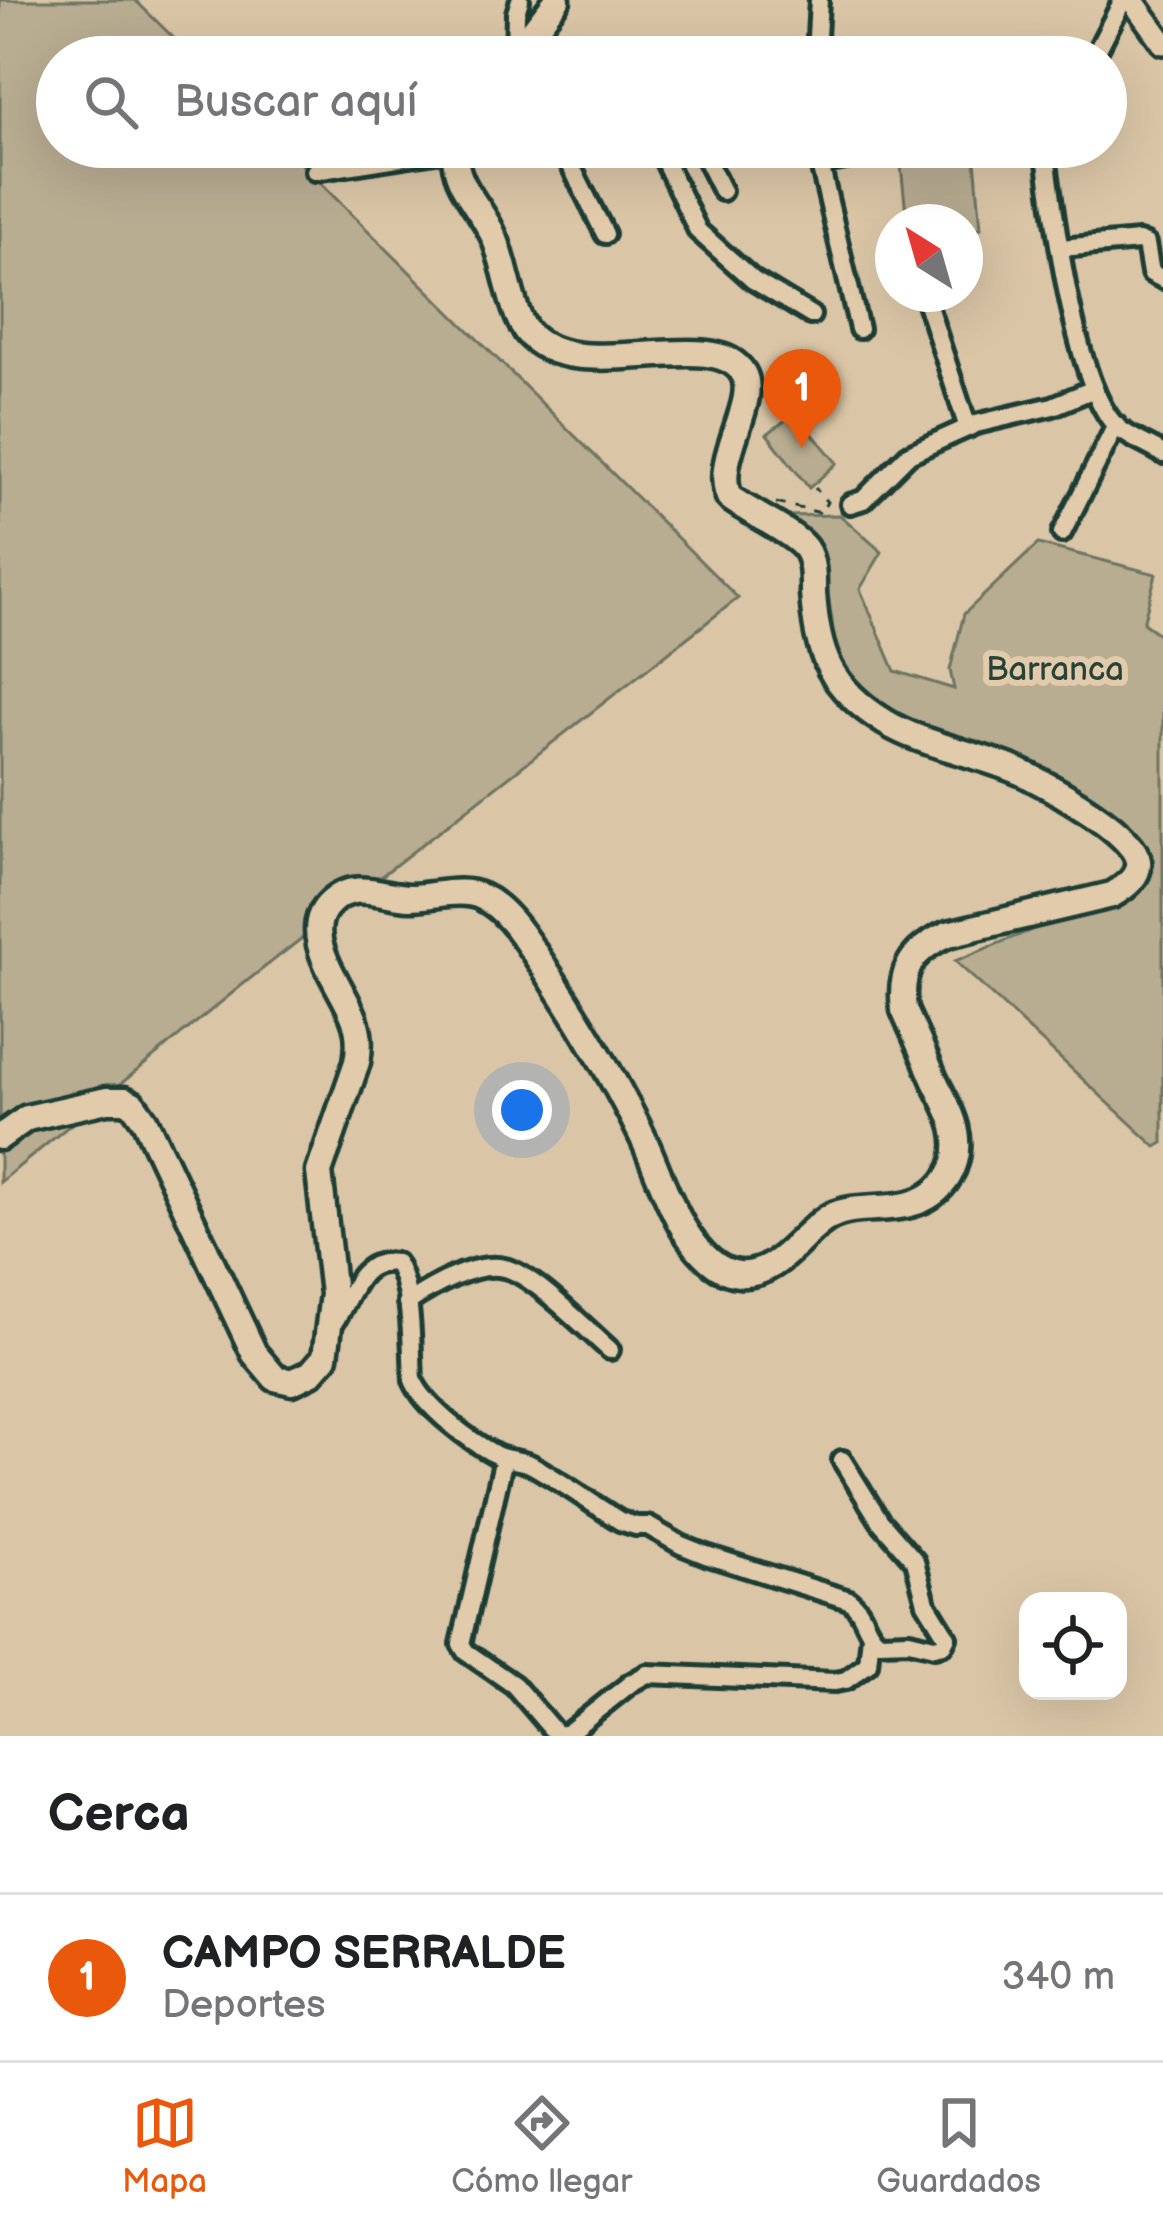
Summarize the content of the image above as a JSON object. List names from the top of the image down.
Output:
{
  "parks": ["Barranca"],
  "north": "top left",
  "page": {
    "search": "Buscar aquí",
    "pins": "1",
    "heading": "Cerca",
    "list": [
      {
        "mark": "1",
        "name": "CAMPO SERRALDE",
        "note": "Deportes",
        "value": "340 m"
      }
    ],
    "nav": ["Mapa", "Cómo llegar", "Guardados"]
  }
}
